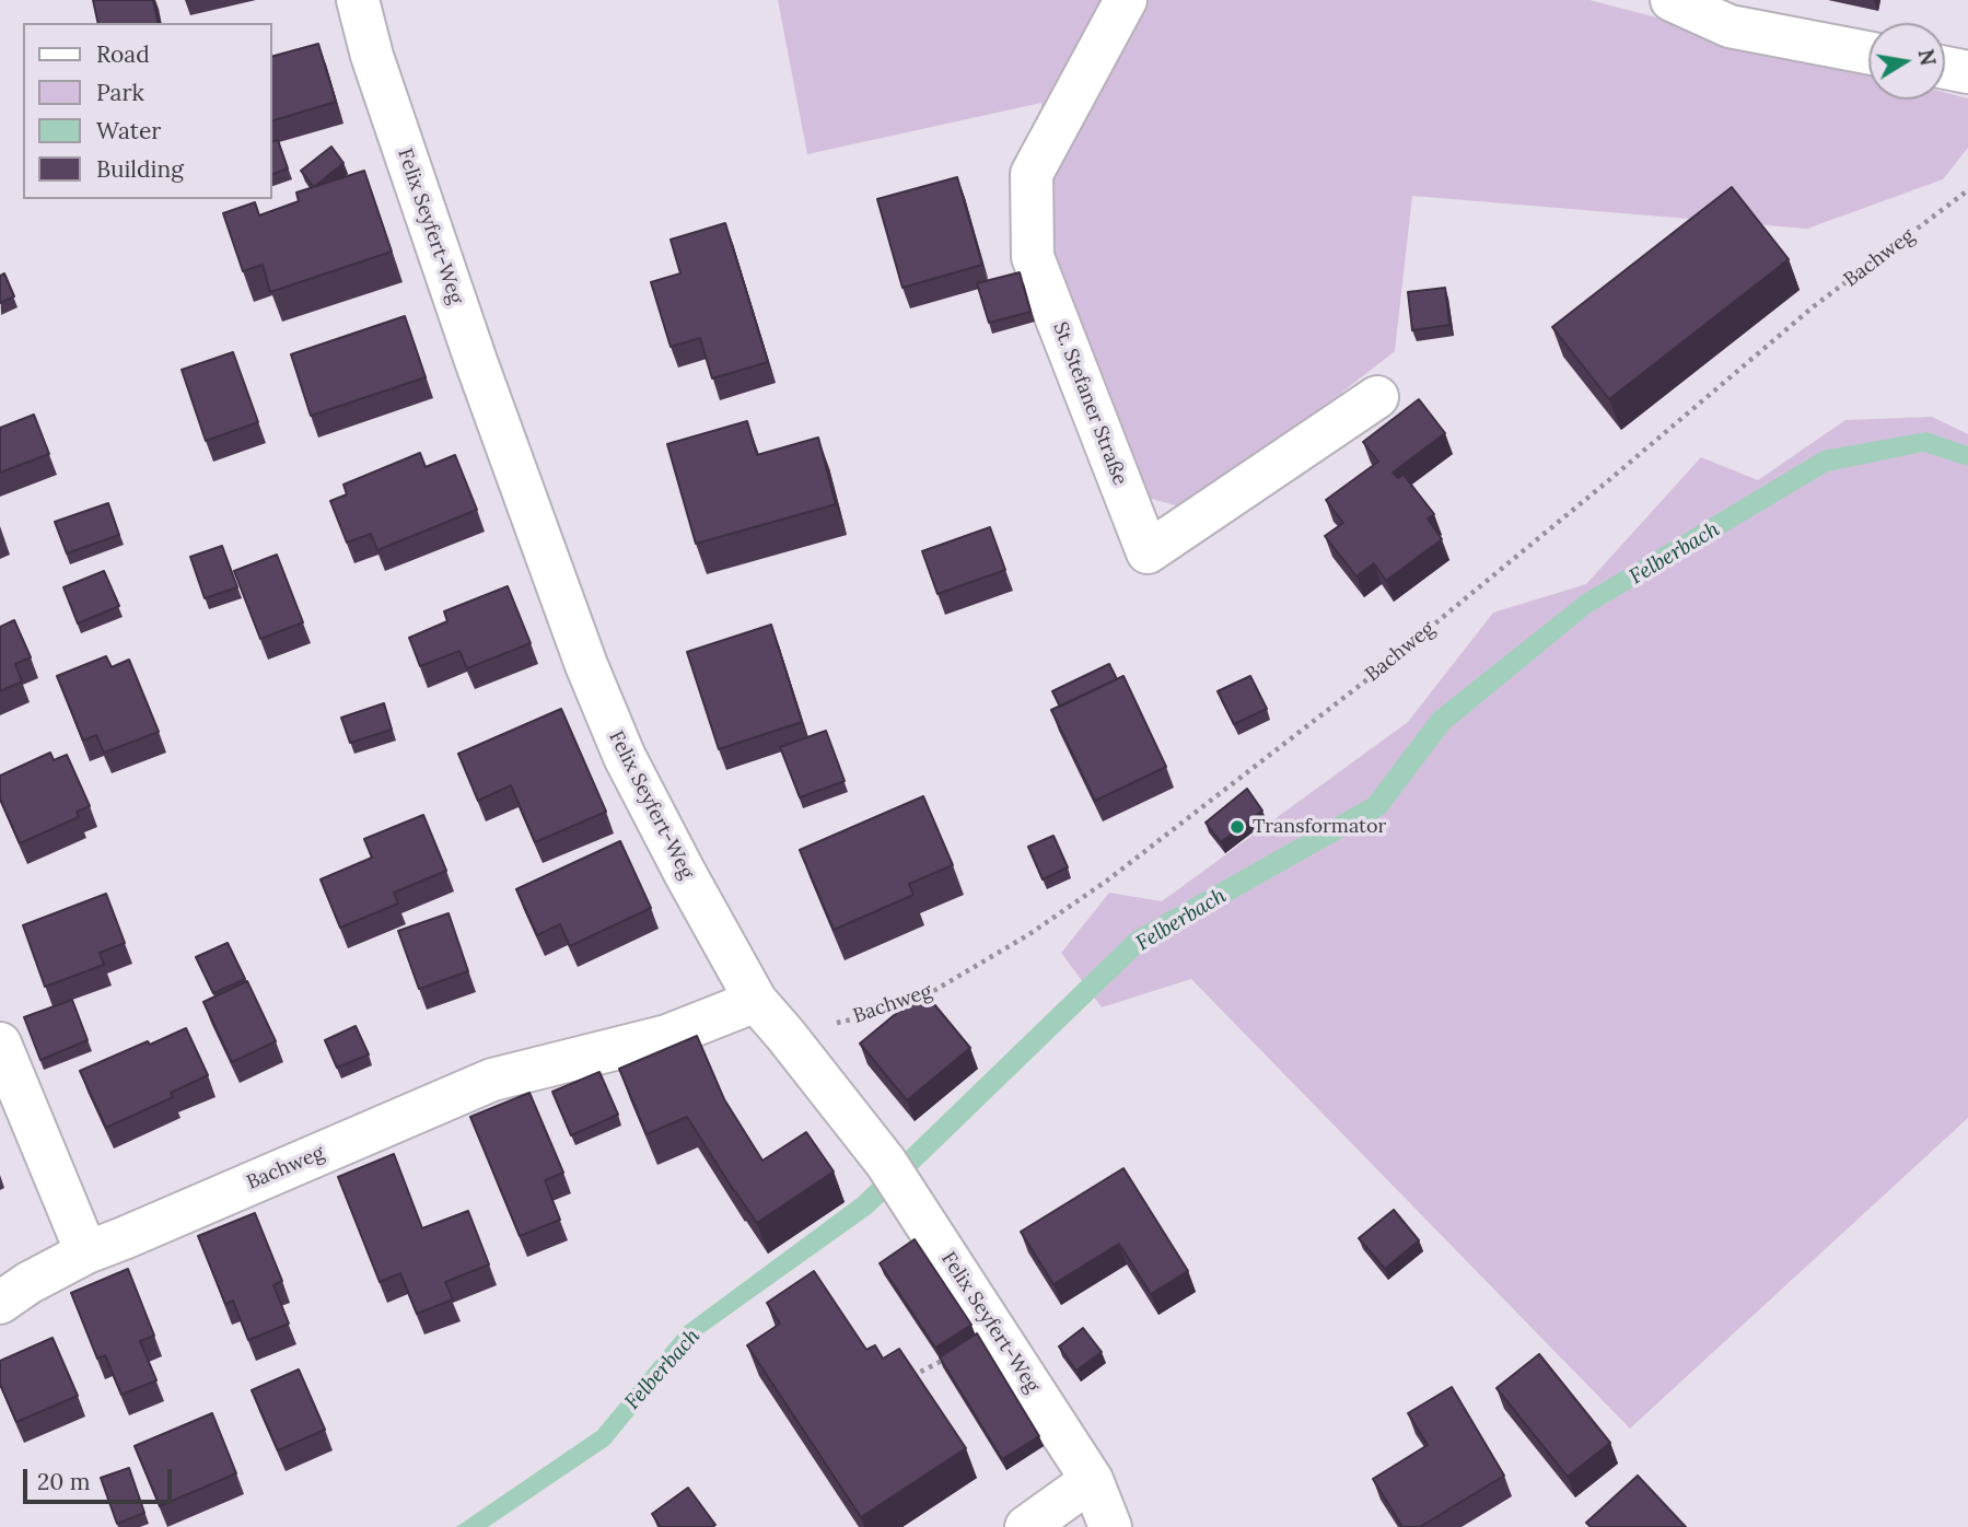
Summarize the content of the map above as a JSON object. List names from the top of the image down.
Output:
{
  "streets": {
    "street": ["Felix Seyfert-Weg", "Bachweg", "St. Stefaner Straße"]
  },
  "crossings": [
    ["Felix Seyfert-Weg", "Bachweg"]
  ],
  "water": ["Felberbach"],
  "places": ["Transformator"],
  "legend": [
    "Road",
    "Park",
    "Water",
    "Building"
  ],
  "scale_bar": "20 m",
  "north": "right"
}
